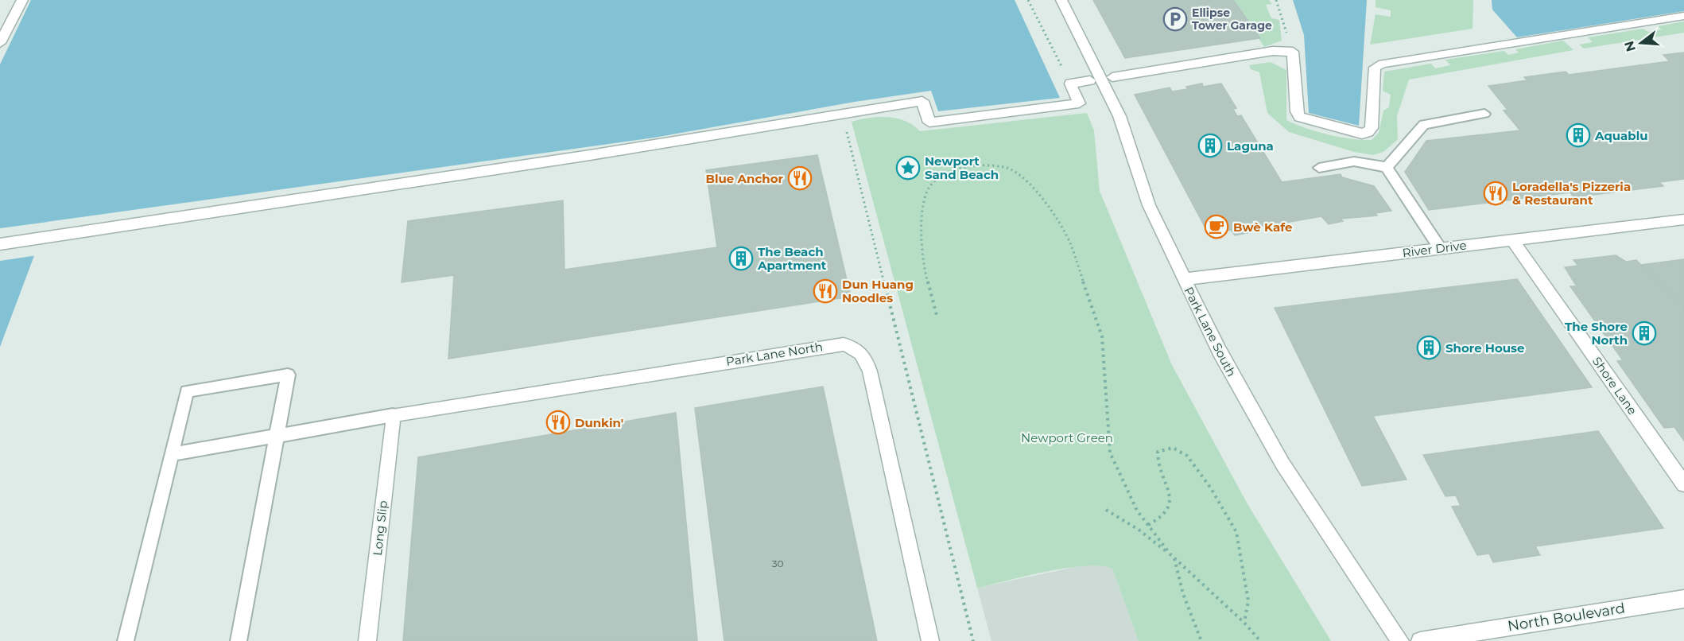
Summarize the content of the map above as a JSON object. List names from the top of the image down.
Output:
{
  "streets": {
    "street": [
      "River Drive",
      "Park Lane South",
      "Park Lane North",
      "Shore Lane",
      "Long Slip",
      "North Boulevard"
    ]
  },
  "crossings": [
    ["River Drive", "Park Lane South"],
    ["River Drive", "Shore Lane"],
    ["Park Lane North", "Long Slip"]
  ],
  "parks": ["Newport Green"],
  "places": {
    "parking": ["Ellipse Tower Garage"],
    "building": [
      "Aquablu",
      "Laguna",
      "The Beach Apartment",
      "The Shore North",
      "Shore House"
    ],
    "place": ["Newport Sand Beach"],
    "restaurant": [
      "Blue Anchor",
      "Loradella's Pizzeria & Restaurant",
      "Dun Huang Noodles",
      "Dunkin'"
    ],
    "cafe": ["Bwè Kafe"]
  },
  "house_numbers": ["30"],
  "north": "left"
}
